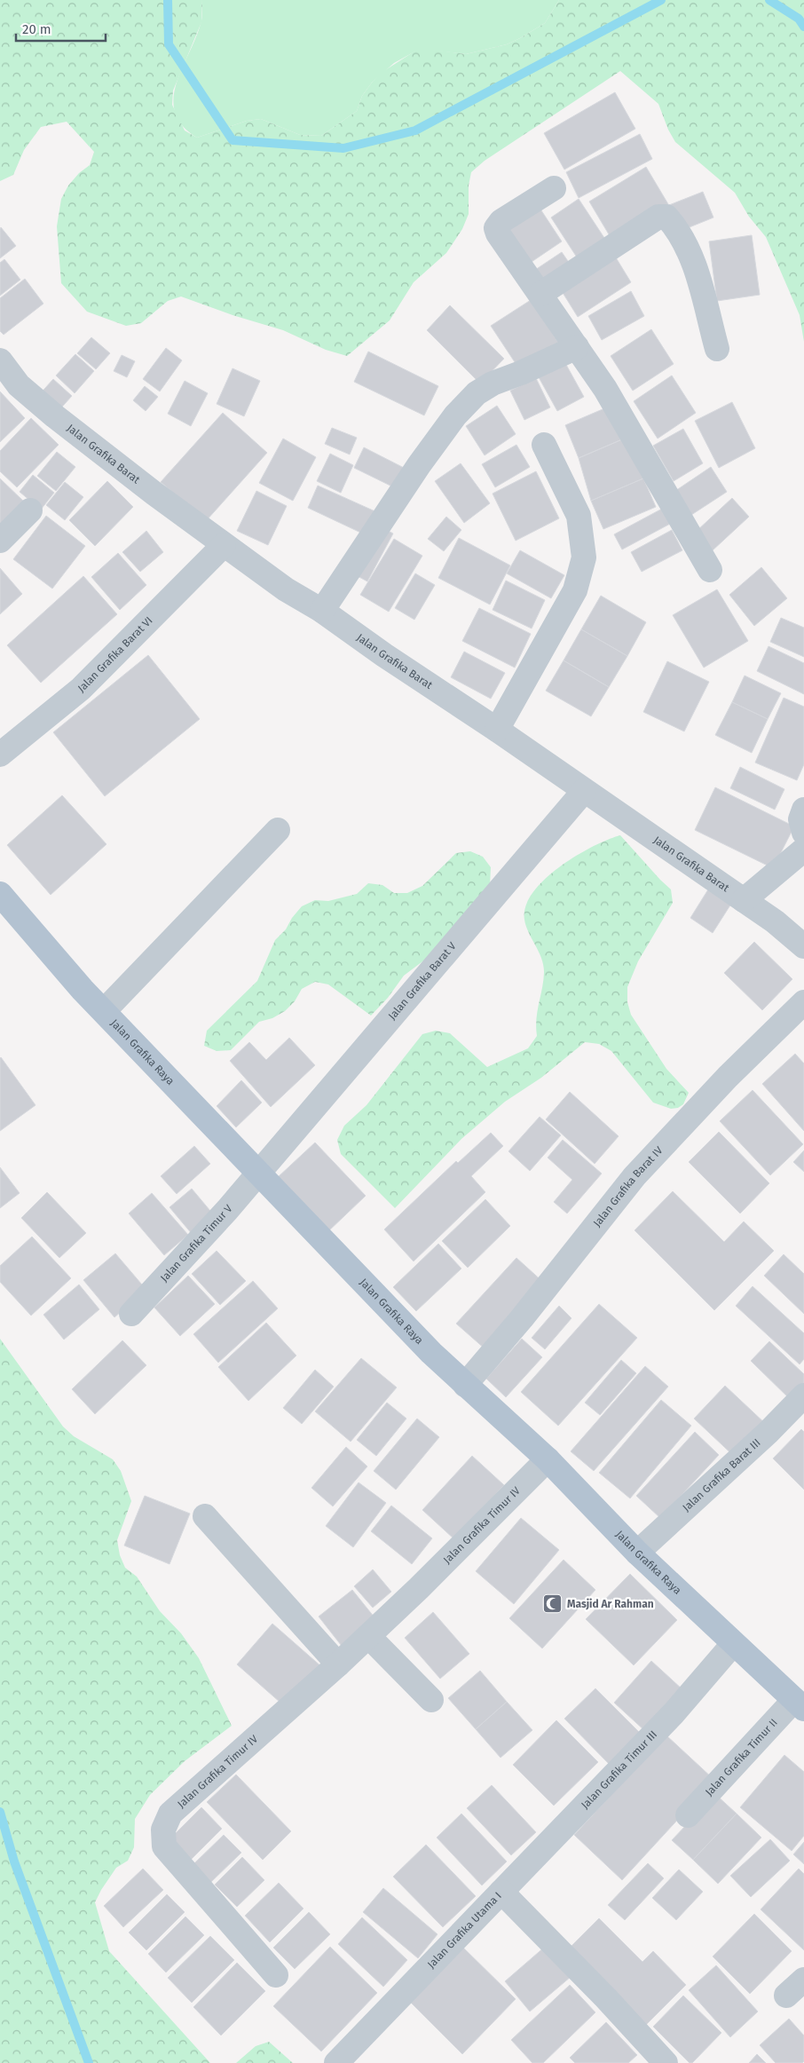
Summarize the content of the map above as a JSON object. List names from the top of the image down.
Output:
{
  "streets": {
    "main road": ["Jalan Grafika Raya"],
    "street": [
      "Jalan Grafika Barat",
      "Jalan Grafika Barat VI",
      "Jalan Grafika Barat V",
      "Jalan Grafika Barat IV",
      "Jalan Grafika Timur V",
      "Jalan Grafika Barat III",
      "Jalan Grafika Timur IV",
      "Jalan Grafika Timur II",
      "Jalan Grafika Timur III",
      "Jalan Grafika Utama I"
    ]
  },
  "crossings": [
    ["Jalan Grafika Barat", "Jalan Grafika Barat VI"],
    ["Jalan Grafika Barat", "Jalan Grafika Barat V"],
    ["Jalan Grafika Barat V", "Jalan Grafika Raya"],
    ["Jalan Grafika Barat V", "Jalan Grafika Timur V"],
    ["Jalan Grafika Raya", "Jalan Grafika Barat IV"],
    ["Jalan Grafika Raya", "Jalan Grafika Timur V"],
    ["Jalan Grafika Raya", "Jalan Grafika Barat III"],
    ["Jalan Grafika Raya", "Jalan Grafika Timur IV"],
    ["Jalan Grafika Raya", "Jalan Grafika Timur II"],
    ["Jalan Grafika Raya", "Jalan Grafika Timur III"],
    ["Jalan Grafika Timur III", "Jalan Grafika Utama I"]
  ],
  "places": {
    "mosque": ["Masjid Ar Rahman"]
  },
  "scale_bar": "20 m"
}
